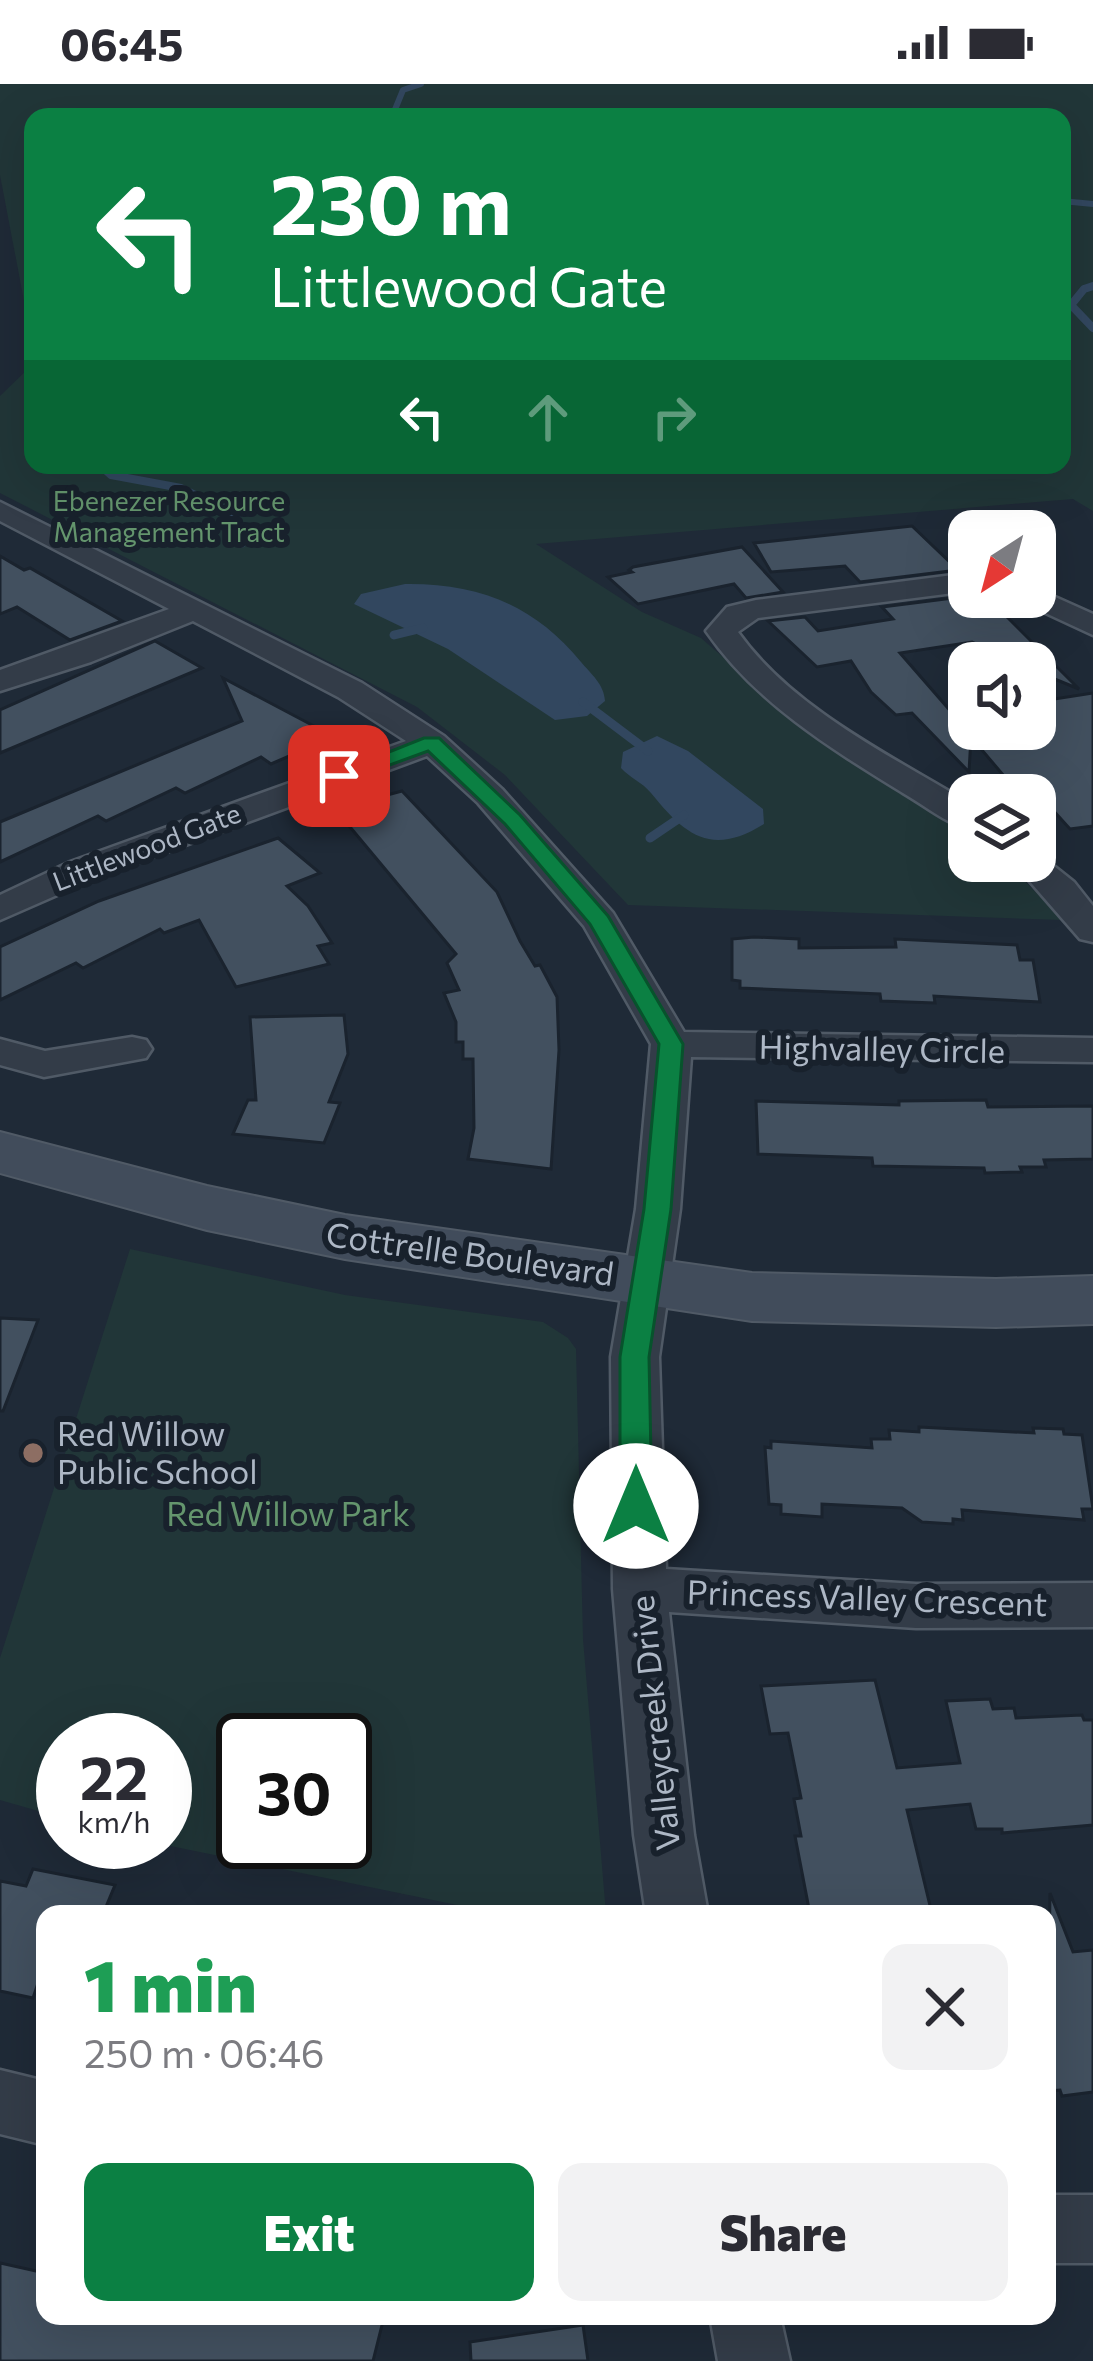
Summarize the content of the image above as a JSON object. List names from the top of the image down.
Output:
{
  "streets": {
    "main road": ["Cottrelle Boulevard"],
    "street": [
      "Littlewood Gate",
      "Highvalley Circle",
      "Princess Valley Crescent",
      "Valleycreek Drive"
    ]
  },
  "crossings": [
    ["Highvalley Circle", "Valleycreek Drive"],
    ["Cottrelle Boulevard", "Valleycreek Drive"],
    ["Princess Valley Crescent", "Valleycreek Drive"]
  ],
  "parks": ["Ebenezer Resource Management Tract", "Red Willow Park"],
  "places": ["Red Willow Public School"],
  "north": "bottom left",
  "page": {
    "status": "06:45",
    "turn": ["230 m", "Littlewood Gate"],
    "speed": "22 km/h",
    "limit": "30",
    "heading": ["1 min", "250 m · 06:46"],
    "buttons": ["Exit", "Share"]
  }
}
